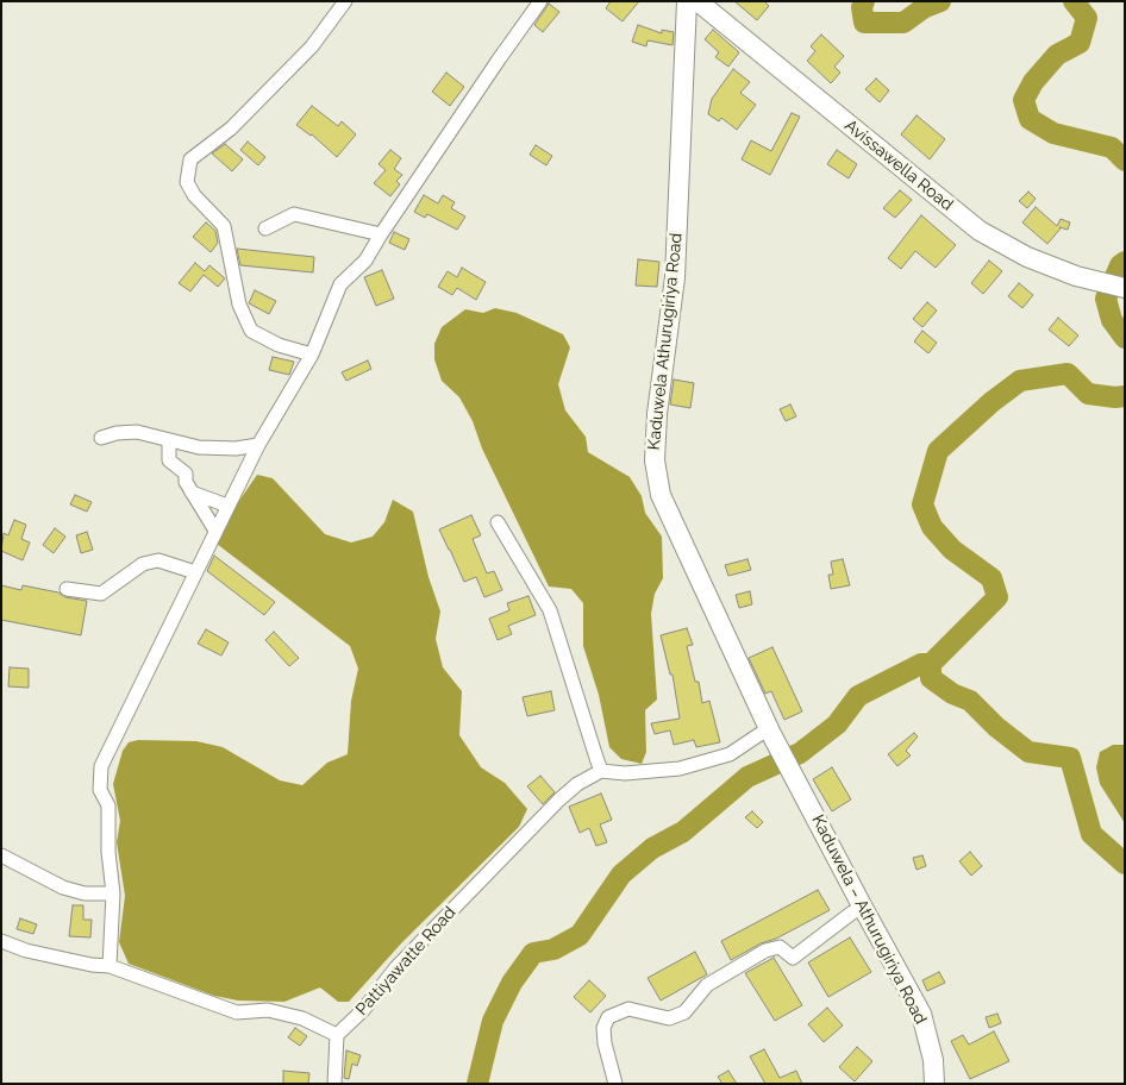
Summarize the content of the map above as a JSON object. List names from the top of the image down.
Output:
{
  "streets": {
    "main road": ["Avissawella Road", "Kaduwela Athurugiriya Road", "Kaduwela – Athurugiriya Road"],
    "street": ["Pattiyawatte Road"]
  },
  "crossings": [
    ["Kaduwela Athurugiriya Road", "Kaduwela – Athurugiriya Road"]
  ]
}
